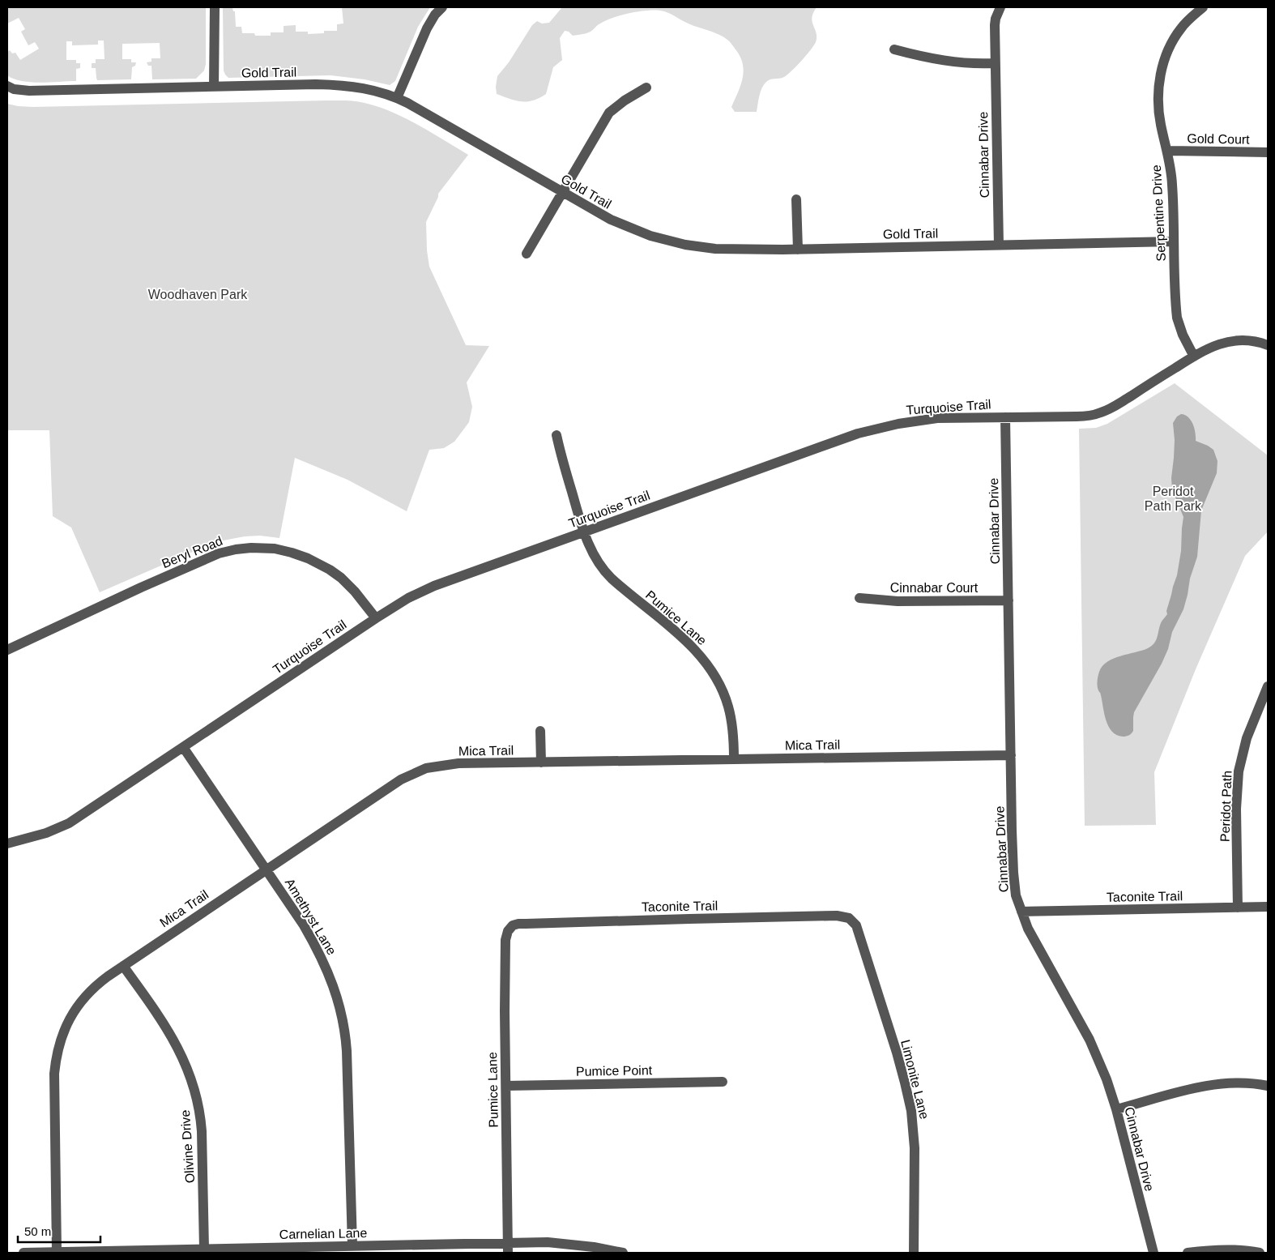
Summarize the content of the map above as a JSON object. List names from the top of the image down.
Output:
{
  "streets": {
    "street": [
      "Gold Trail",
      "Gold Court",
      "Cinnabar Drive",
      "Serpentine Drive",
      "Turquoise Trail",
      "Beryl Road",
      "Cinnabar Court",
      "Pumice Lane",
      "Mica Trail",
      "Peridot Path",
      "Taconite Trail",
      "Amethyst Lane",
      "Pumice Point",
      "Limonite Lane",
      "Olivine Drive",
      "Carnelian Lane"
    ]
  },
  "crossings": [
    ["Gold Trail", "Cinnabar Drive"],
    ["Gold Trail", "Serpentine Drive"],
    ["Gold Court", "Serpentine Drive"],
    ["Cinnabar Drive", "Turquoise Trail"],
    ["Cinnabar Drive", "Cinnabar Court"],
    ["Cinnabar Drive", "Mica Trail"],
    ["Cinnabar Drive", "Taconite Trail"],
    ["Serpentine Drive", "Turquoise Trail"],
    ["Turquoise Trail", "Beryl Road"],
    ["Turquoise Trail", "Pumice Lane"],
    ["Turquoise Trail", "Amethyst Lane"],
    ["Pumice Lane", "Mica Trail"],
    ["Pumice Lane", "Taconite Trail"],
    ["Pumice Lane", "Pumice Point"],
    ["Pumice Lane", "Carnelian Lane"],
    ["Mica Trail", "Amethyst Lane"],
    ["Mica Trail", "Olivine Drive"],
    ["Mica Trail", "Carnelian Lane"],
    ["Peridot Path", "Taconite Trail"],
    ["Taconite Trail", "Limonite Lane"],
    ["Amethyst Lane", "Carnelian Lane"],
    ["Olivine Drive", "Carnelian Lane"]
  ],
  "parks": ["Woodhaven Park", "Peridot Path Park"],
  "scale_bar": "50 m"
}
